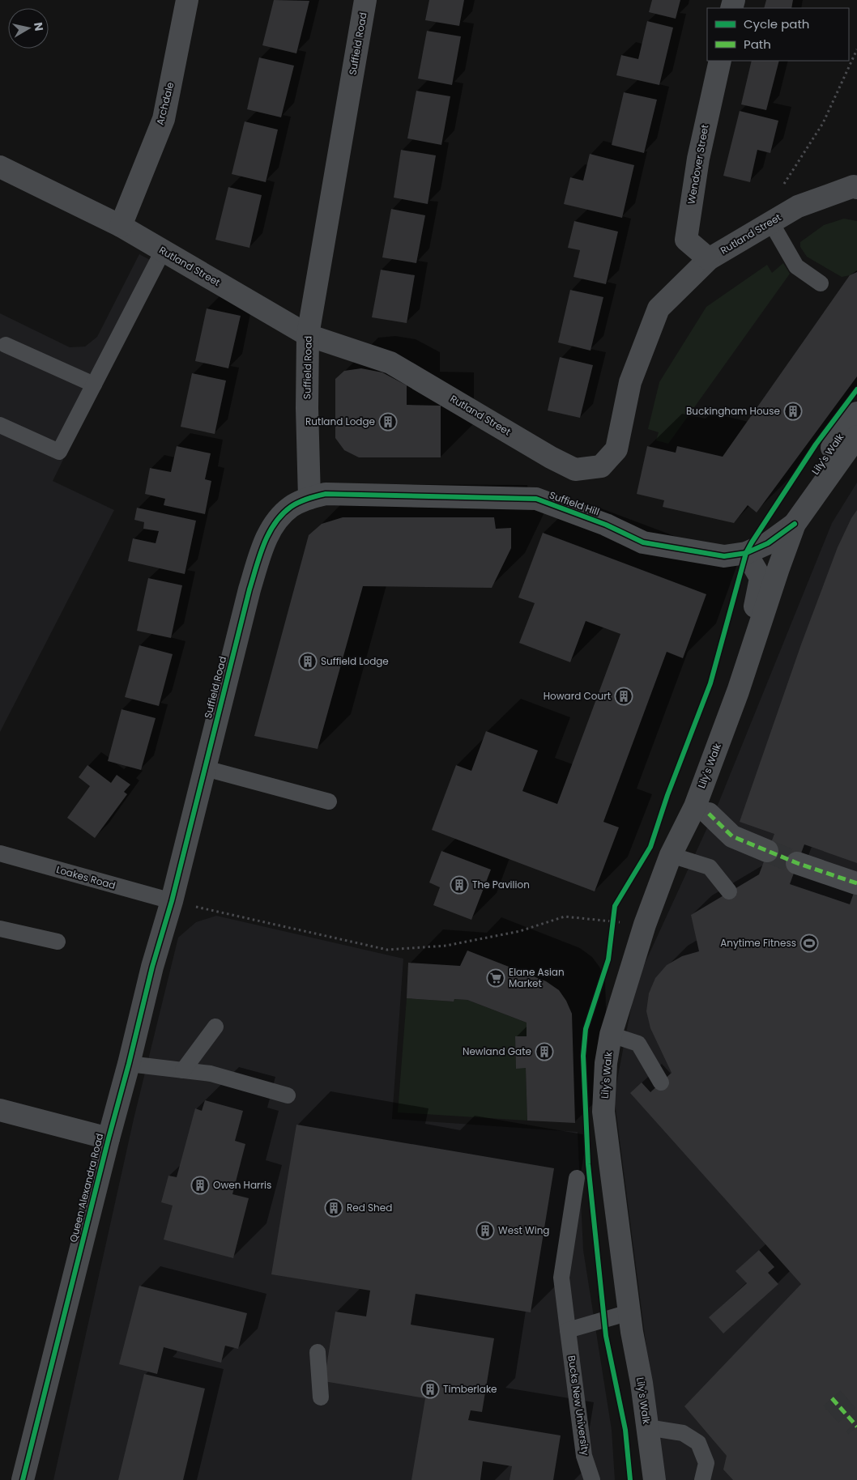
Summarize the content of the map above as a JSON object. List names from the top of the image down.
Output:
{
  "streets": {
    "street": [
      "Suffield Road",
      "Archdale",
      "Wendover Street",
      "Rutland Street",
      "Lily's Walk",
      "Suffield Hill",
      "Queen Alexandra Road"
    ],
    "lane": ["Loakes Road", "Bucks New University"]
  },
  "crossings": [
    ["Suffield Road", "Rutland Street"],
    ["Suffield Road", "Suffield Hill"],
    ["Suffield Road", "Loakes Road"],
    ["Suffield Road", "Queen Alexandra Road"],
    ["Archdale", "Rutland Street"],
    ["Wendover Street", "Rutland Street"],
    ["Lily's Walk", "Suffield Hill"],
    ["Loakes Road", "Queen Alexandra Road"]
  ],
  "places": {
    "building": [
      "Buckingham House",
      "Rutland Lodge",
      "Suffield Lodge",
      "Howard Court",
      "The Pavilion",
      "Newland Gate",
      "Owen Harris",
      "Red Shed",
      "West Wing",
      "Timberlake"
    ],
    "sports": ["Anytime Fitness"],
    "supermarket": ["Elane Asian Market"]
  },
  "legend": ["Cycle path", "Path"],
  "north": "right"
}
